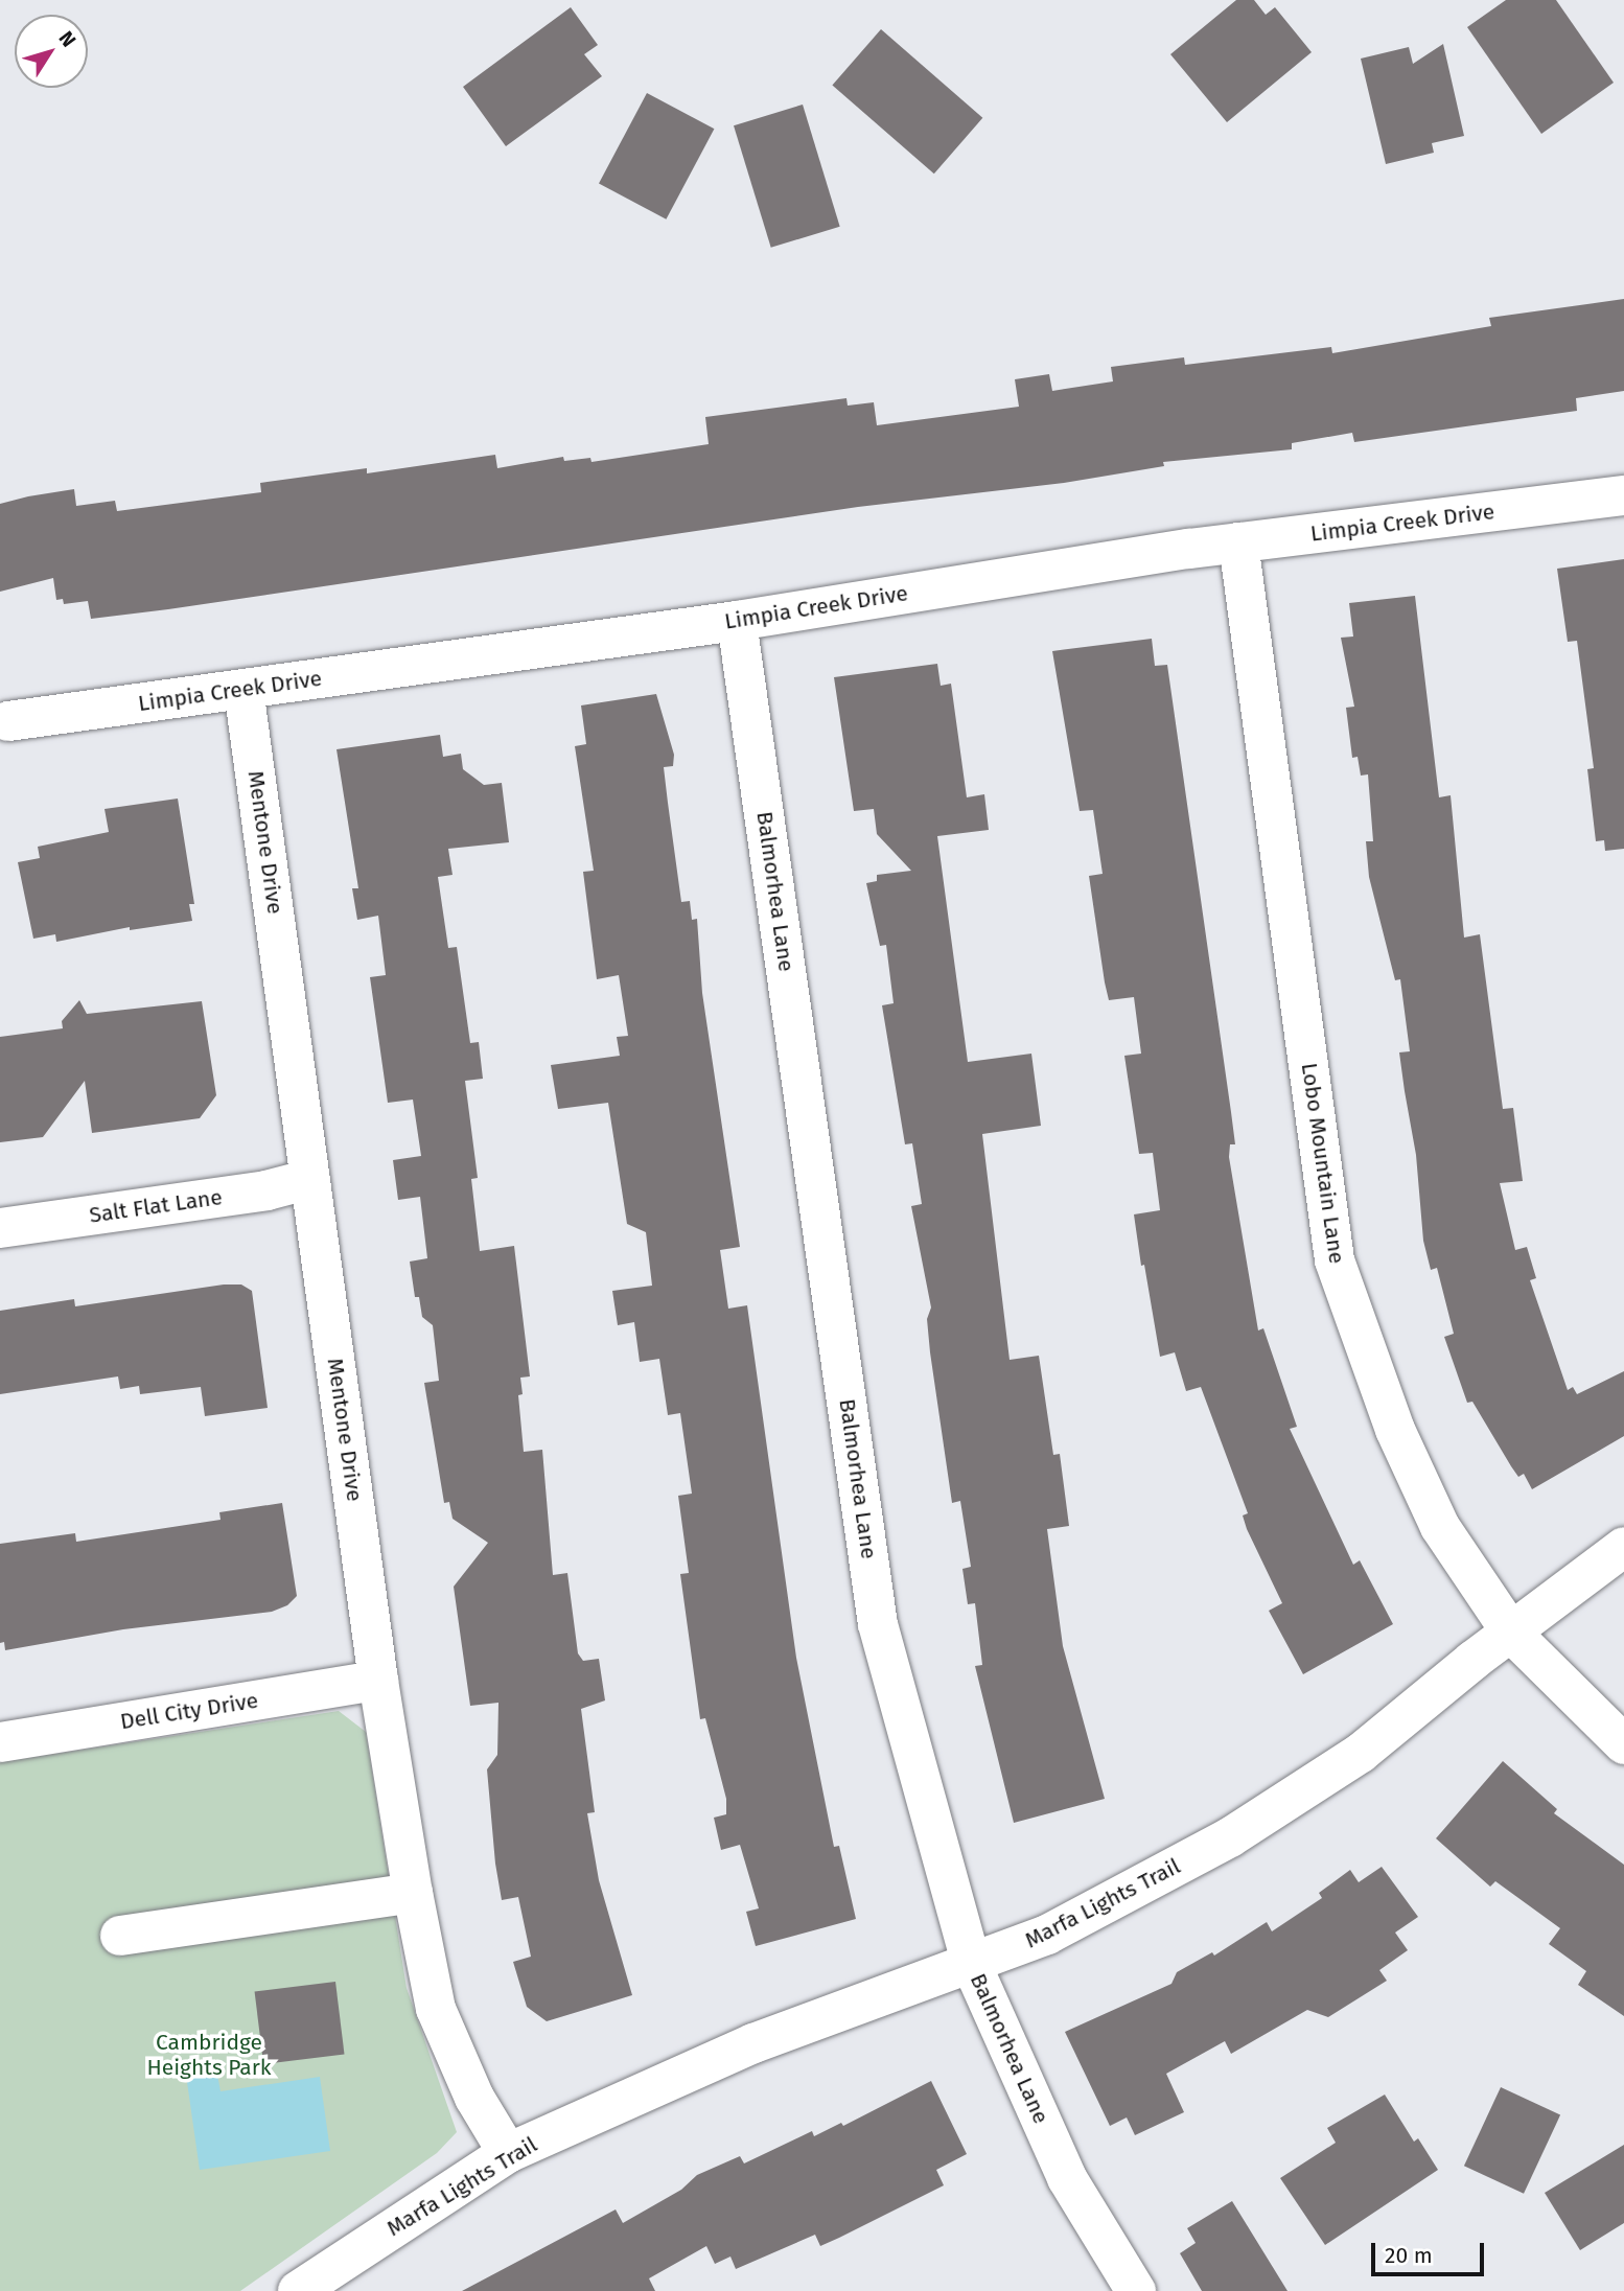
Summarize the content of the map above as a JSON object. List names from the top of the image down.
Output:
{
  "streets": {
    "street": [
      "Limpia Creek Drive",
      "Mentone Drive",
      "Balmorhea Lane",
      "Lobo Mountain Lane",
      "Salt Flat Lane",
      "Dell City Drive",
      "Marfa Lights Trail"
    ]
  },
  "crossings": [
    ["Limpia Creek Drive", "Mentone Drive"],
    ["Limpia Creek Drive", "Balmorhea Lane"],
    ["Limpia Creek Drive", "Lobo Mountain Lane"],
    ["Mentone Drive", "Salt Flat Lane"],
    ["Mentone Drive", "Dell City Drive"],
    ["Mentone Drive", "Marfa Lights Trail"],
    ["Balmorhea Lane", "Marfa Lights Trail"],
    ["Lobo Mountain Lane", "Marfa Lights Trail"]
  ],
  "parks": ["Cambridge Heights Park"],
  "scale_bar": "20 m",
  "north": "top right"
}
